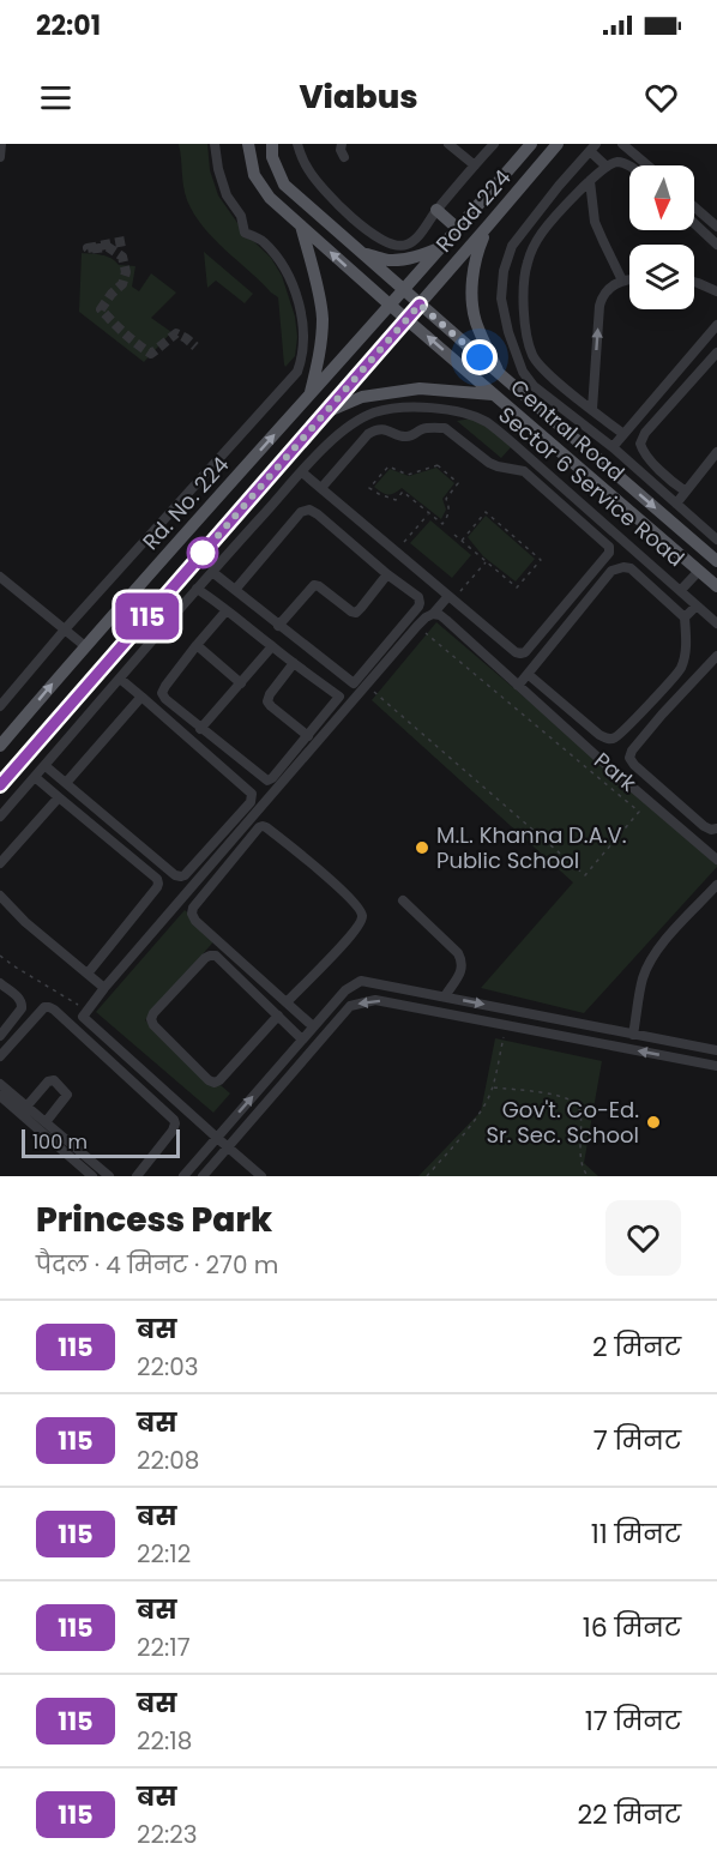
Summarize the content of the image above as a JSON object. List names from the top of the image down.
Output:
{
  "streets": {
    "main road": ["Road 224", "Central Road", "Rd. No. 224"],
    "street": ["Sector 6 Service Road"],
    "path": ["Park"]
  },
  "crossings": [
    ["Road 224", "Central Road"],
    ["Road 224", "Rd. No. 224"],
    ["Central Road", "Rd. No. 224"]
  ],
  "places": ["M.L. Khanna D.A.V. Public School", "Gov't. Co-Ed. Sr. Sec. School"],
  "lines": ["bus line 115"],
  "scale_bar": "100 m",
  "north": "bottom",
  "page": {
    "status": "22:01",
    "header": "Viabus",
    "on_map": "115",
    "scale": "100 m",
    "heading": ["Princess Park", "पैदल · 4 मिनट · 270 m"],
    "list": [
      {
        "mark": "115",
        "name": "बस",
        "note": "22:03",
        "value": "2 मिनट"
      },
      {
        "mark": "115",
        "name": "बस",
        "note": "22:08",
        "value": "7 मिनट"
      },
      {
        "mark": "115",
        "name": "बस",
        "note": "22:12",
        "value": "11 मिनट"
      },
      {
        "mark": "115",
        "name": "बस",
        "note": "22:17",
        "value": "16 मिनट"
      },
      {
        "mark": "115",
        "name": "बस",
        "note": "22:18",
        "value": "17 मिनट"
      },
      {
        "mark": "115",
        "name": "बस",
        "note": "22:23",
        "value": "22 मिनट"
      }
    ]
  }
}
